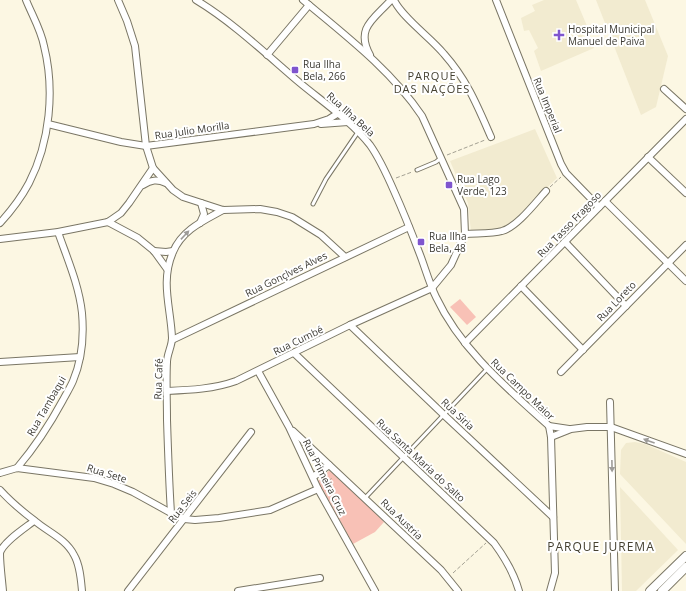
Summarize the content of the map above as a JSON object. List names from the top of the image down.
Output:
{
  "streets": {
    "street": [
      "Rua Imperial",
      "Rua Ilha Bela",
      "Rua Julio Morilla",
      "Rua Tasso Fragoso",
      "Rua Gonçlves Alves",
      "Rua Loreto",
      "Rua Cumbé",
      "Rua Café",
      "Rua Campo Maior",
      "Rua Tambaqui",
      "Rua Siria",
      "Rua Santa Maria do Salto",
      "Rua Sete",
      "Rua Primeira Cruz",
      "Rua Seis",
      "Rua Austria"
    ]
  },
  "crossings": [
    ["Rua Imperial", "Rua Tasso Fragoso"],
    ["Rua Ilha Bela", "Rua Julio Morilla"],
    ["Rua Ilha Bela", "Rua Gonçlves Alves"],
    ["Rua Ilha Bela", "Rua Cumbé"],
    ["Rua Ilha Bela", "Rua Campo Maior"],
    ["Rua Tasso Fragoso", "Rua Campo Maior"],
    ["Rua Gonçlves Alves", "Rua Café"],
    ["Rua Cumbé", "Rua Café"],
    ["Rua Cumbé", "Rua Campo Maior"],
    ["Rua Cumbé", "Rua Siria"],
    ["Rua Cumbé", "Rua Santa Maria do Salto"],
    ["Rua Cumbé", "Rua Primeira Cruz"],
    ["Rua Café", "Rua Sete"],
    ["Rua Campo Maior", "Rua Siria"],
    ["Rua Tambaqui", "Rua Sete"],
    ["Rua Sete", "Rua Seis"],
    ["Rua Primeira Cruz", "Rua Austria"]
  ],
  "districts": ["PARQUE DAS NAÇÕES", "PARQUE JUREMA"],
  "places": {
    "health": ["Hospital Municipal Manuel de Paiva"],
    "transit": ["Rua Ilha Bela, 266", "Rua Lago Verde, 123", "Rua Ilha Bela, 48"]
  }
}
